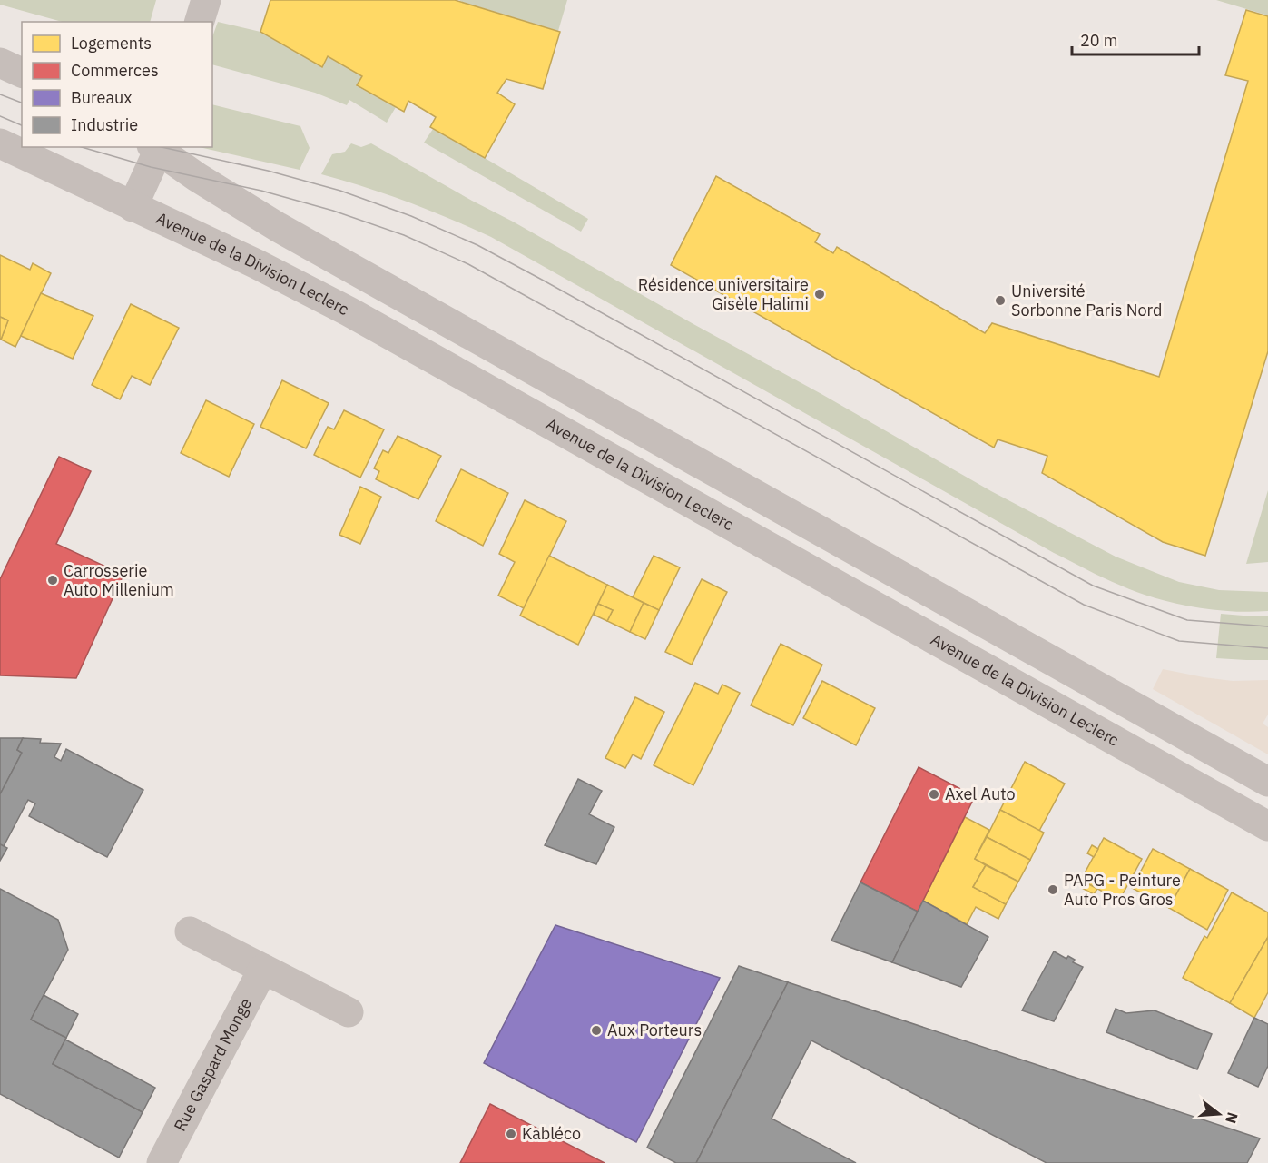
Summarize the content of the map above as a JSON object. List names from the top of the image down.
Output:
{
  "streets": {
    "street": ["Avenue de la Division Leclerc", "Rue Gaspard Monge"]
  },
  "places": [
    "Résidence universitaire Gisèle Halimi",
    "Université Sorbonne Paris Nord",
    "Carrosserie Auto Millenium",
    "Axel Auto",
    "PAPG - Peinture Auto Pros Gros",
    "Aux Porteurs",
    "Kabléco"
  ],
  "legend": [
    "Logements",
    "Commerces",
    "Bureaux",
    "Industrie"
  ],
  "scale_bar": "20 m",
  "north": "right"
}
